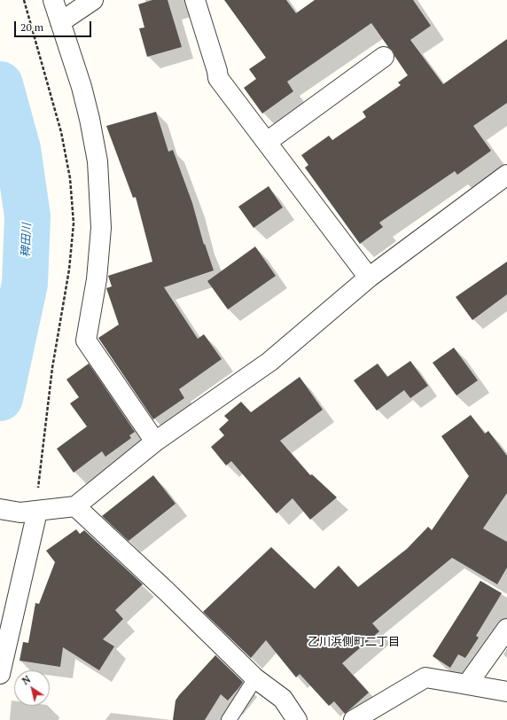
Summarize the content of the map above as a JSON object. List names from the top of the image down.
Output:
{
  "districts": ["乙川浜側町二丁目"],
  "water": ["稗田川"],
  "scale_bar": "20 m",
  "north": "top left"
}
